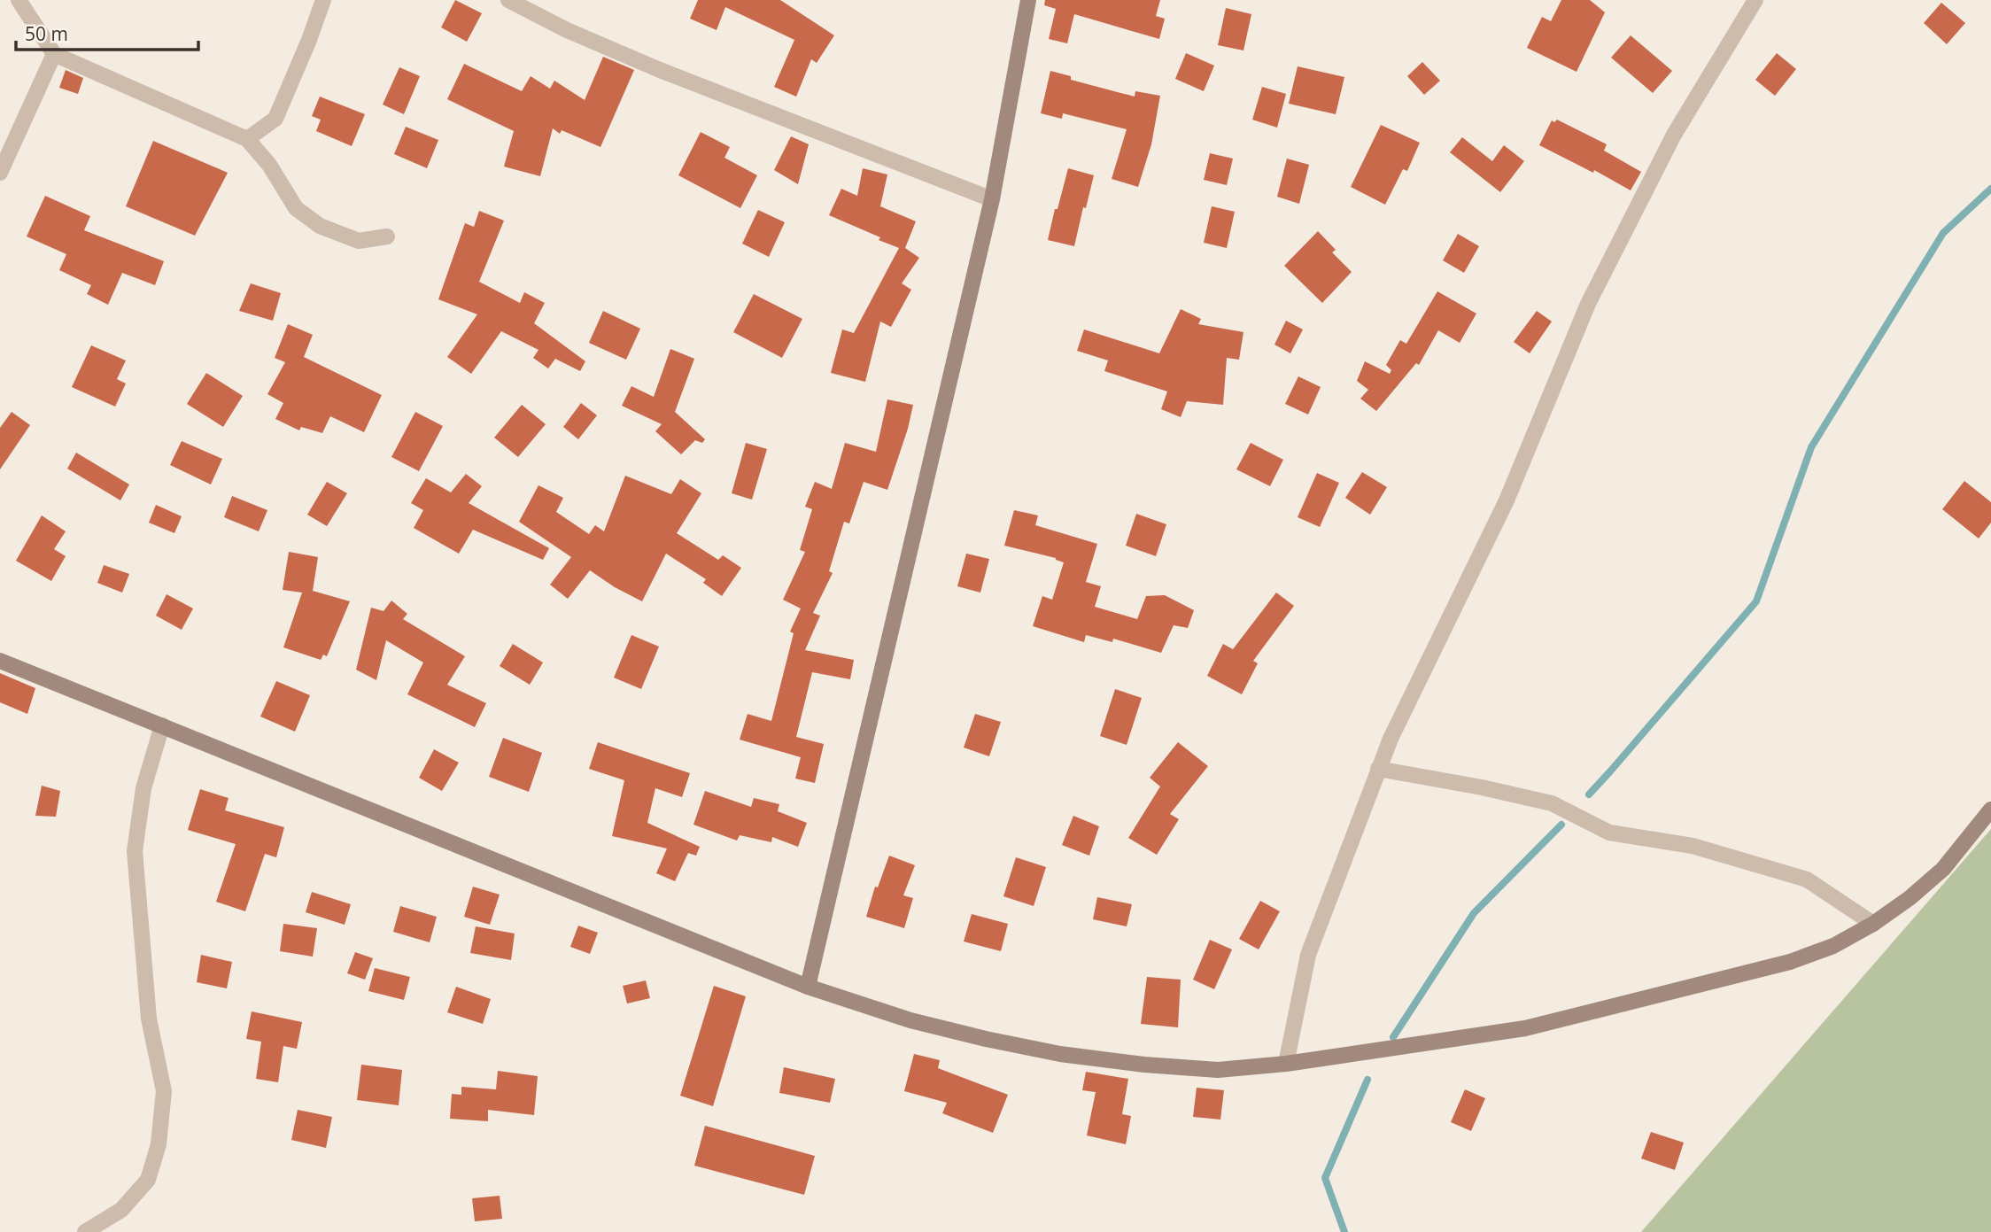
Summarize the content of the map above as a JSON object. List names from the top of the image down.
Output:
{
  "scale_bar": "50 m"
}
